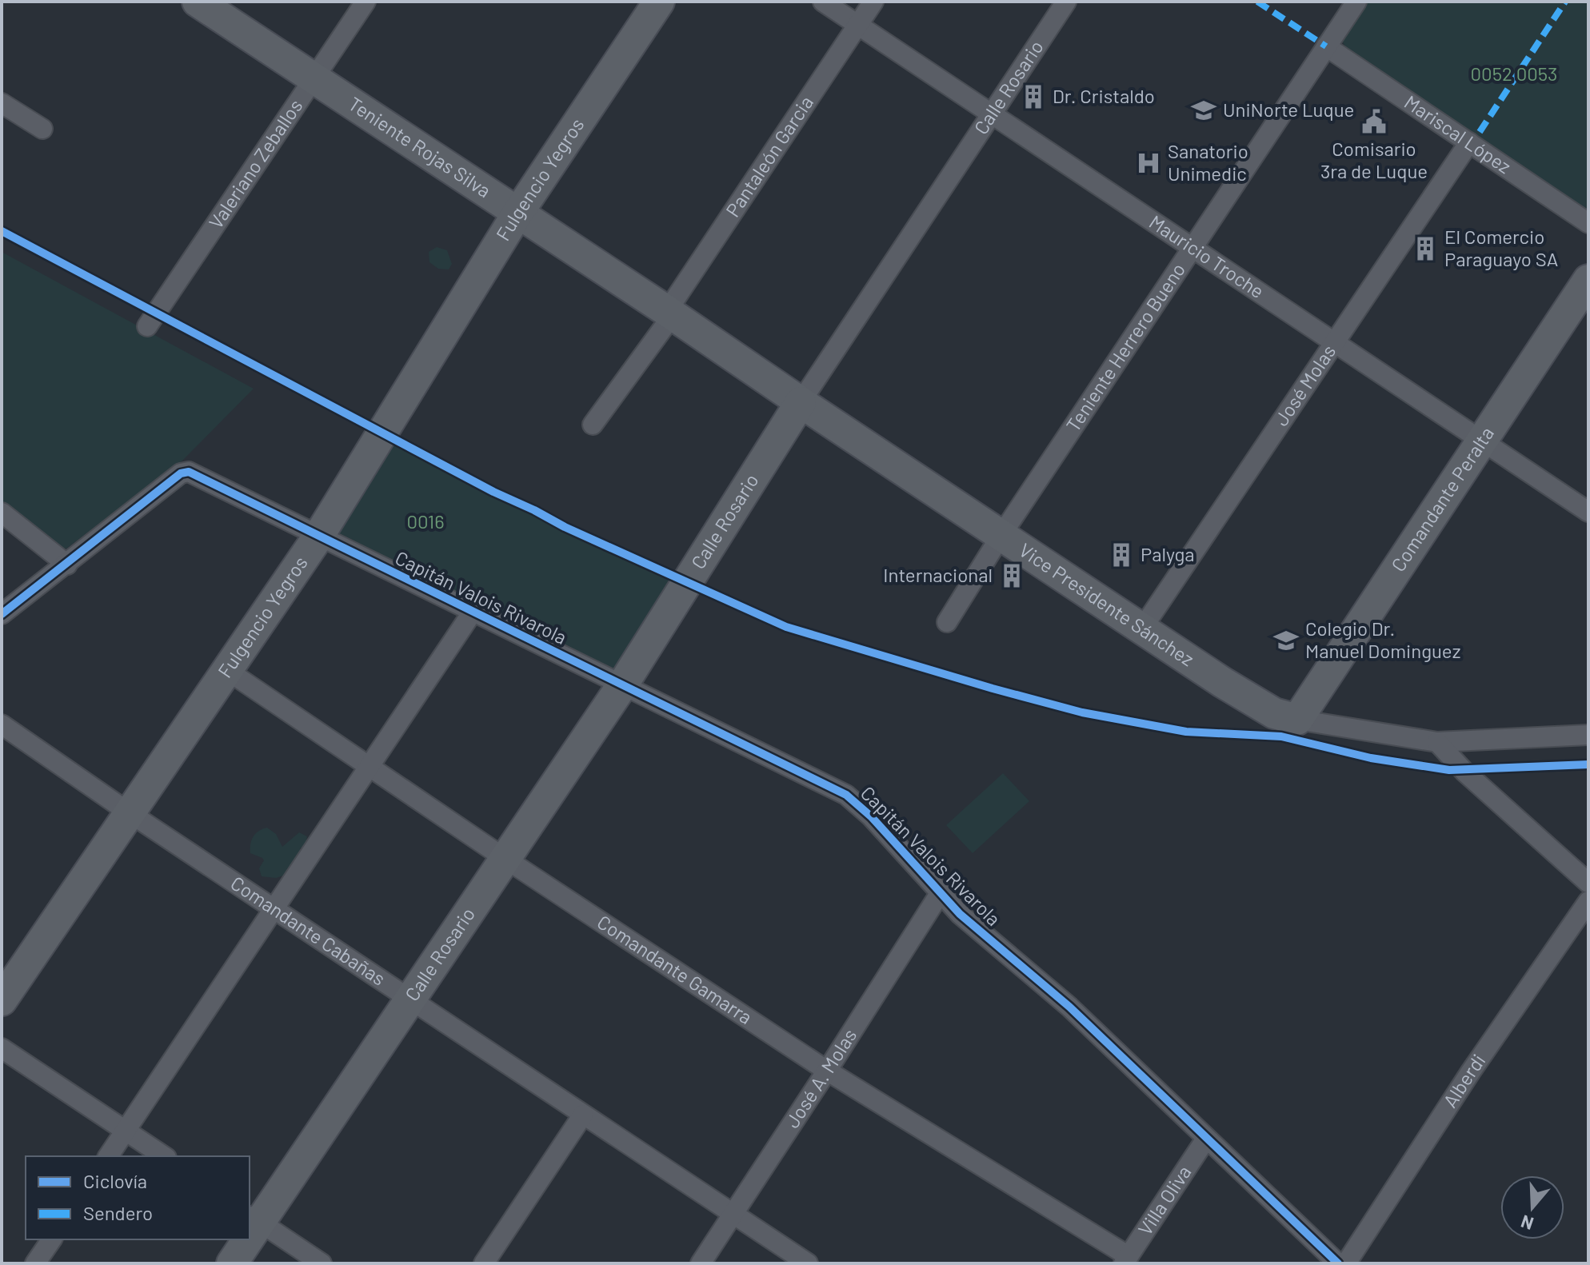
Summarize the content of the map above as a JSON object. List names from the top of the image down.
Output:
{
  "streets": {
    "main road": [
      "Calle Rosario",
      "Teniente Rojas Silva",
      "Fulgencio Yegros",
      "Comandante Peralta",
      "Vice Presidente Sánchez"
    ],
    "street": [
      "Mariscal López",
      "Pantaleón Garcia",
      "Valeriano Zeballos",
      "Mauricio Troche",
      "Teniente Herrero Bueno",
      "José Molas",
      "Capitán Valois Rivarola",
      "Comandante Cabañas",
      "Comandante Gamarra",
      "José A. Molas",
      "Alberdi",
      "Villa Oliva"
    ]
  },
  "crossings": [
    ["Calle Rosario", "Teniente Rojas Silva"],
    ["Calle Rosario", "Mauricio Troche"],
    ["Calle Rosario", "Capitán Valois Rivarola"],
    ["Calle Rosario", "Vice Presidente Sánchez"],
    ["Calle Rosario", "Comandante Cabañas"],
    ["Calle Rosario", "Comandante Gamarra"],
    ["Mariscal López", "Teniente Herrero Bueno"],
    ["Mariscal López", "José Molas"],
    ["Teniente Rojas Silva", "Pantaleón Garcia"],
    ["Teniente Rojas Silva", "Valeriano Zeballos"],
    ["Teniente Rojas Silva", "Fulgencio Yegros"],
    ["Teniente Rojas Silva", "Vice Presidente Sánchez"],
    ["Pantaleón Garcia", "Mauricio Troche"],
    ["Fulgencio Yegros", "Capitán Valois Rivarola"],
    ["Fulgencio Yegros", "Comandante Cabañas"],
    ["Fulgencio Yegros", "Comandante Gamarra"],
    ["Mauricio Troche", "Teniente Herrero Bueno"],
    ["Mauricio Troche", "José Molas"],
    ["Mauricio Troche", "Comandante Peralta"],
    ["Teniente Herrero Bueno", "Vice Presidente Sánchez"],
    ["José Molas", "Vice Presidente Sánchez"],
    ["Comandante Peralta", "Vice Presidente Sánchez"],
    ["Capitán Valois Rivarola", "José A. Molas"],
    ["Capitán Valois Rivarola", "Villa Oliva"],
    ["Comandante Cabañas", "José A. Molas"],
    ["Comandante Gamarra", "José A. Molas"],
    ["Comandante Gamarra", "Villa Oliva"]
  ],
  "parks": ["0052 0053", "0016"],
  "places": {
    "building": [
      "Dr. Cristaldo",
      "El Comercio Paraguayo SA",
      "Palyga",
      "Internacional"
    ],
    "school or university": ["UniNorte Luque", "Colegio Dr. Manuel Dominguez"],
    "public building": ["Comisario 3ra de Luque"],
    "hospital": ["Sanatorio Unimedic"]
  },
  "legend": ["Ciclovía", "Sendero"],
  "north": "bottom"
}
